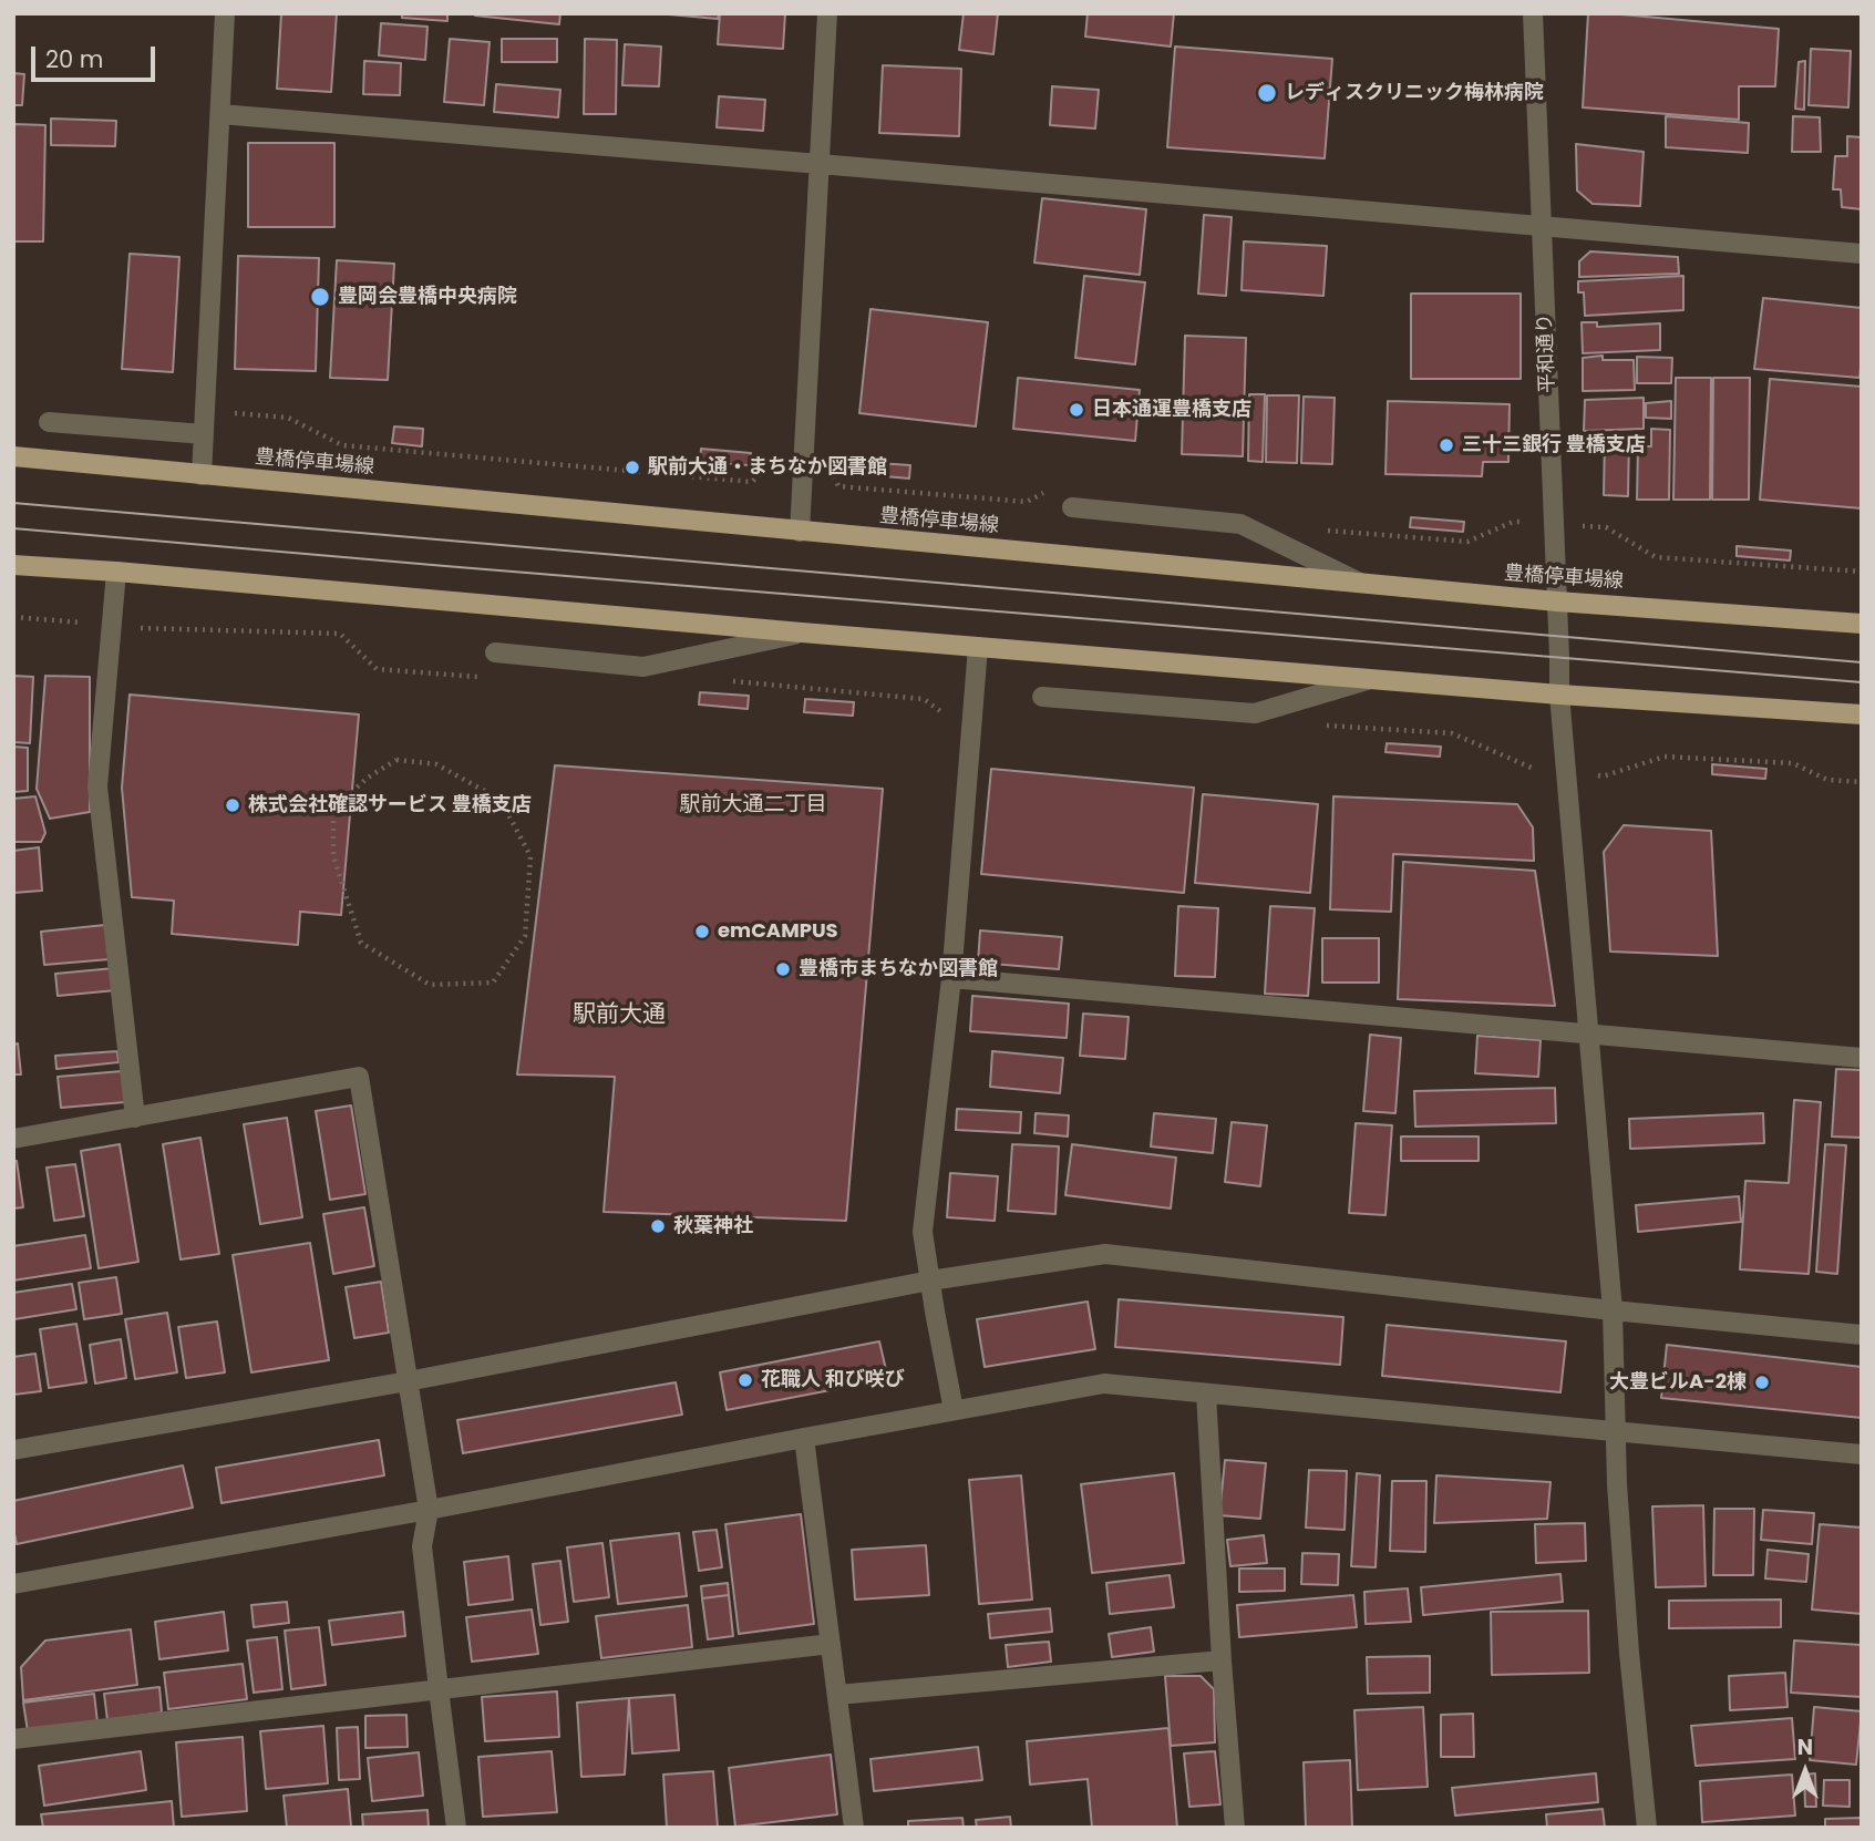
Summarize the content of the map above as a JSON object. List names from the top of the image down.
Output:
{
  "streets": {
    "main road": ["豊橋停車場線"],
    "street": ["平和通り"]
  },
  "crossings": [
    ["平和通り", "豊橋停車場線"]
  ],
  "districts": ["駅前大通二丁目", "駅前大通"],
  "places": [
    "レディスクリニック梅林病院",
    "豊岡会豊橋中央病院",
    "日本通運豊橋支店",
    "三十三銀行 豊橋支店",
    "駅前大通・まちなか図書館",
    "株式会社確認サービス 豊橋支店",
    "emCAMPUS",
    "豊橋市まちなか図書館",
    "秋葉神社",
    "花職人 和び咲び",
    "大豊ビルA-2棟"
  ],
  "scale_bar": "20 m",
  "north": "top"
}
